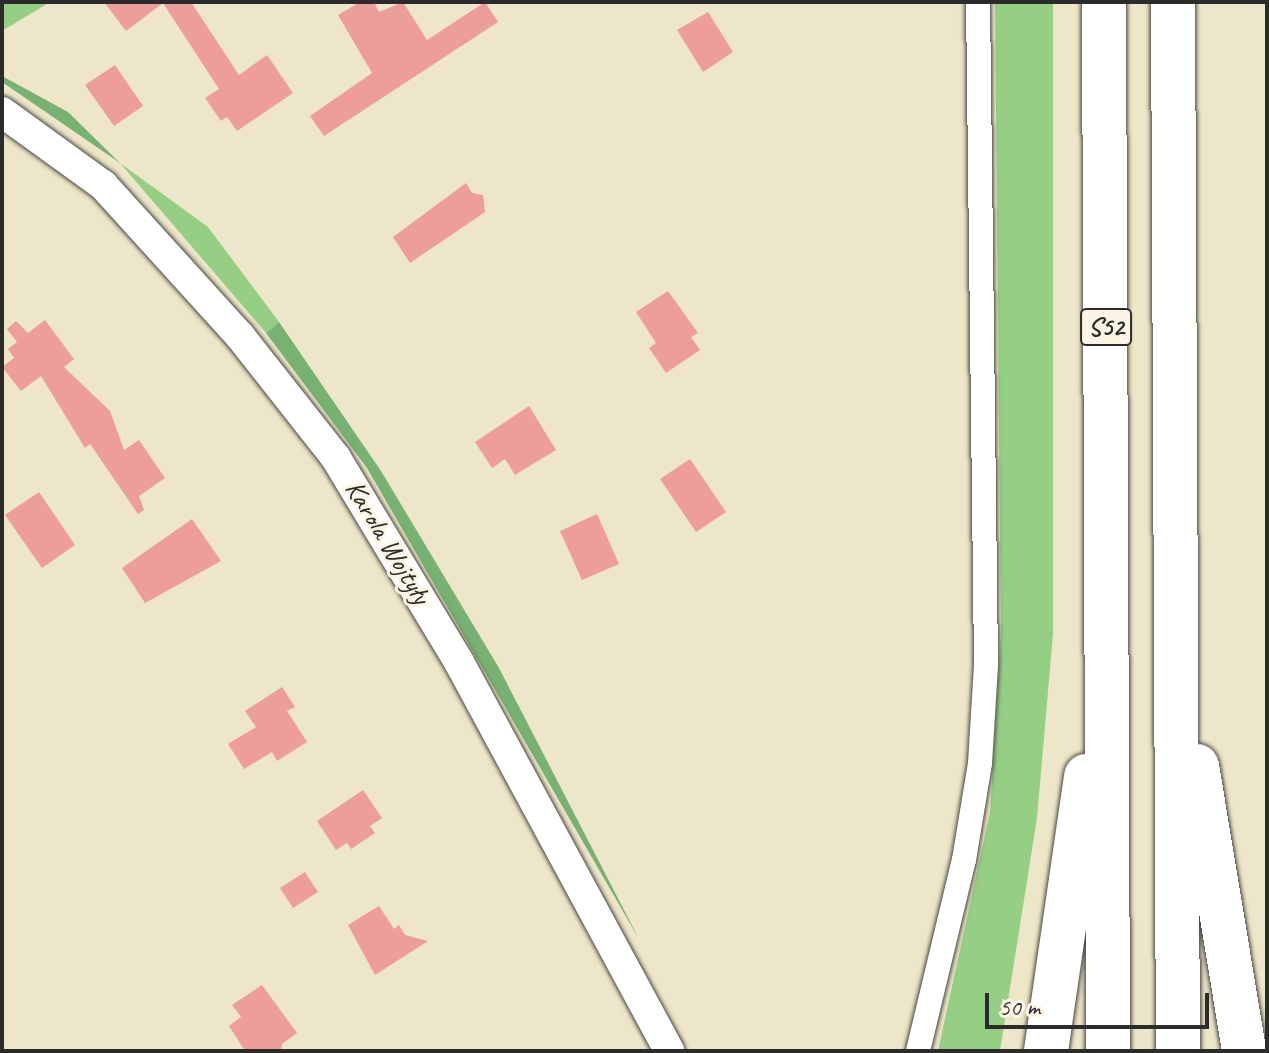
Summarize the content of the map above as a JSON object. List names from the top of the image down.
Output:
{
  "streets": {
    "highway": ["S52"],
    "street": ["Karola Wojtyły"]
  },
  "scale_bar": "50 m"
}
